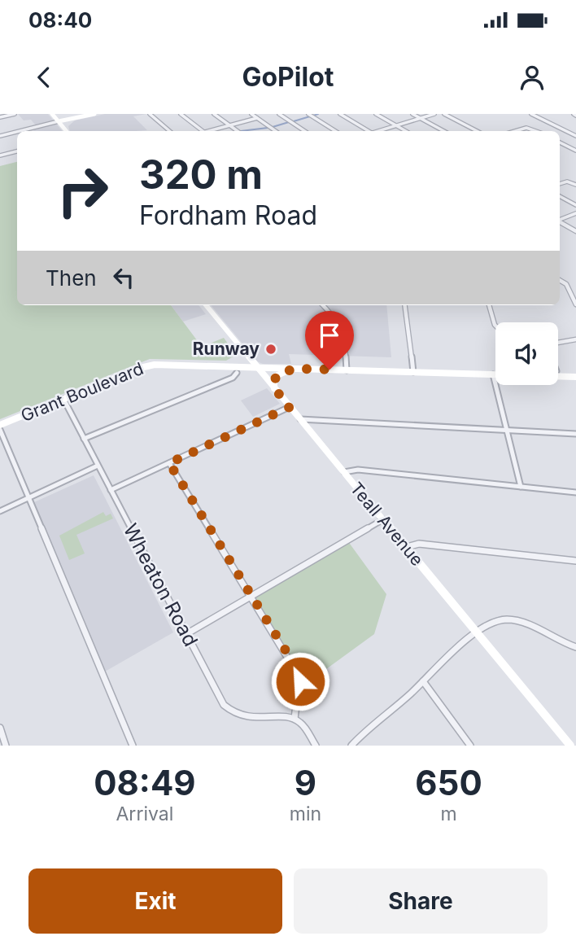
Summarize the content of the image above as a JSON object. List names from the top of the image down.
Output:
{
  "streets": {
    "street": ["Grant Boulevard", "Teall Avenue", "Wheaton Road"]
  },
  "crossings": [
    ["Grant Boulevard", "Teall Avenue"],
    ["Grant Boulevard", "Wheaton Road"]
  ],
  "places": ["Runway"],
  "page": {
    "status": "08:40",
    "header": "GoPilot",
    "turn": ["320 m", "Fordham Road"],
    "then": "Then",
    "eta": [
      "08:49",
      "Arrival",
      "9",
      "min",
      "650",
      "m"
    ],
    "buttons": ["Exit", "Share"]
  }
}
